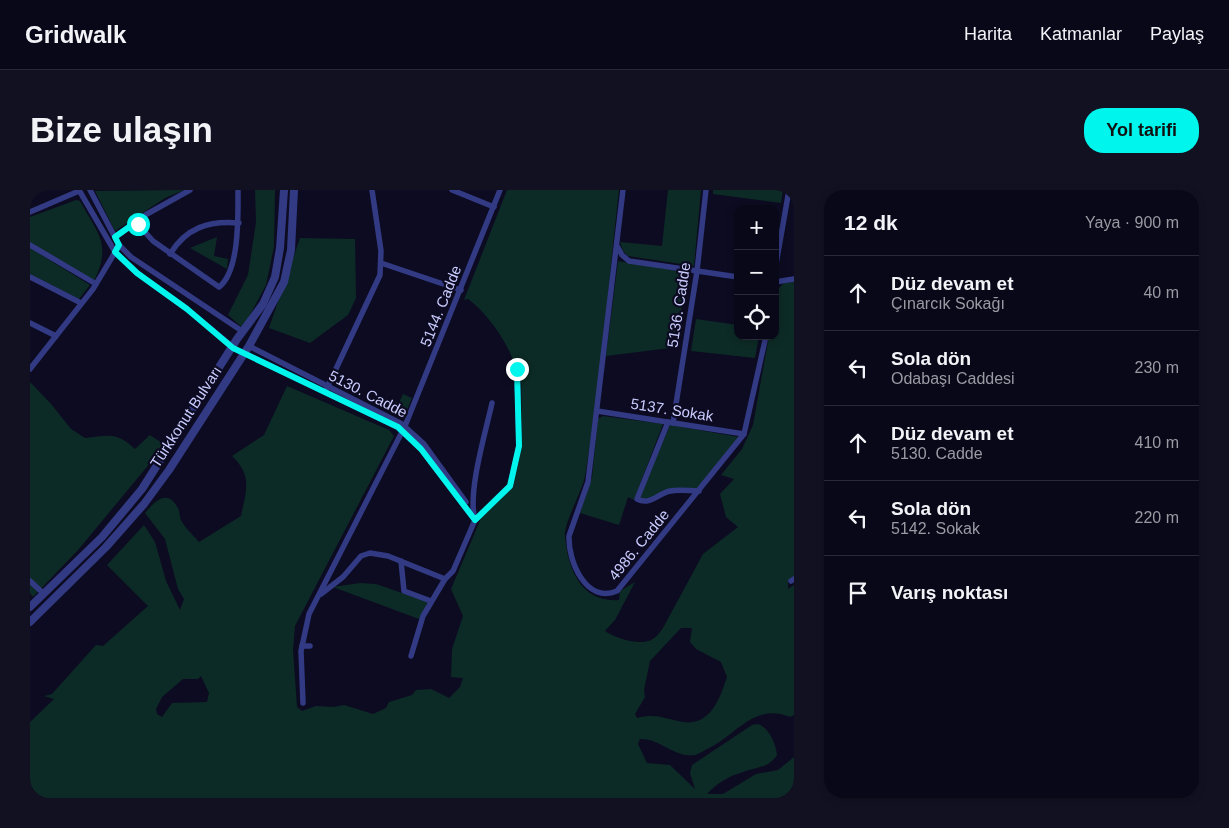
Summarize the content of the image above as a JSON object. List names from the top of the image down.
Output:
{
  "streets": {
    "street": [
      "5136. Cadde",
      "5144. Cadde",
      "5130. Cadde",
      "5137. Sokak",
      "Türkkonut Bulvarı",
      "4986. Cadde"
    ]
  },
  "crossings": [
    ["5136. Cadde", "5137. Sokak"],
    ["5136. Cadde", "4986. Cadde"],
    ["5144. Cadde", "5130. Cadde"],
    ["5130. Cadde", "Türkkonut Bulvarı"],
    ["5137. Sokak", "4986. Cadde"]
  ],
  "page": {
    "header": "Gridwalk",
    "nav": ["Harita", "Katmanlar", "Paylaş"],
    "buttons": "Yol tarifi",
    "title": "Bize ulaşın",
    "heading": ["12 dk", "Yaya · 900 m"],
    "map_buttons": ["+", "−"],
    "list": [
      ["Düz devam et", "Çınarcık Sokağı", "40 m"],
      ["Sola dön", "Odabaşı Caddesi", "230 m"],
      ["Düz devam et", "5130. Cadde", "410 m"],
      ["Sola dön", "5142. Sokak", "220 m"],
      "Varış noktası"
    ]
  }
}
